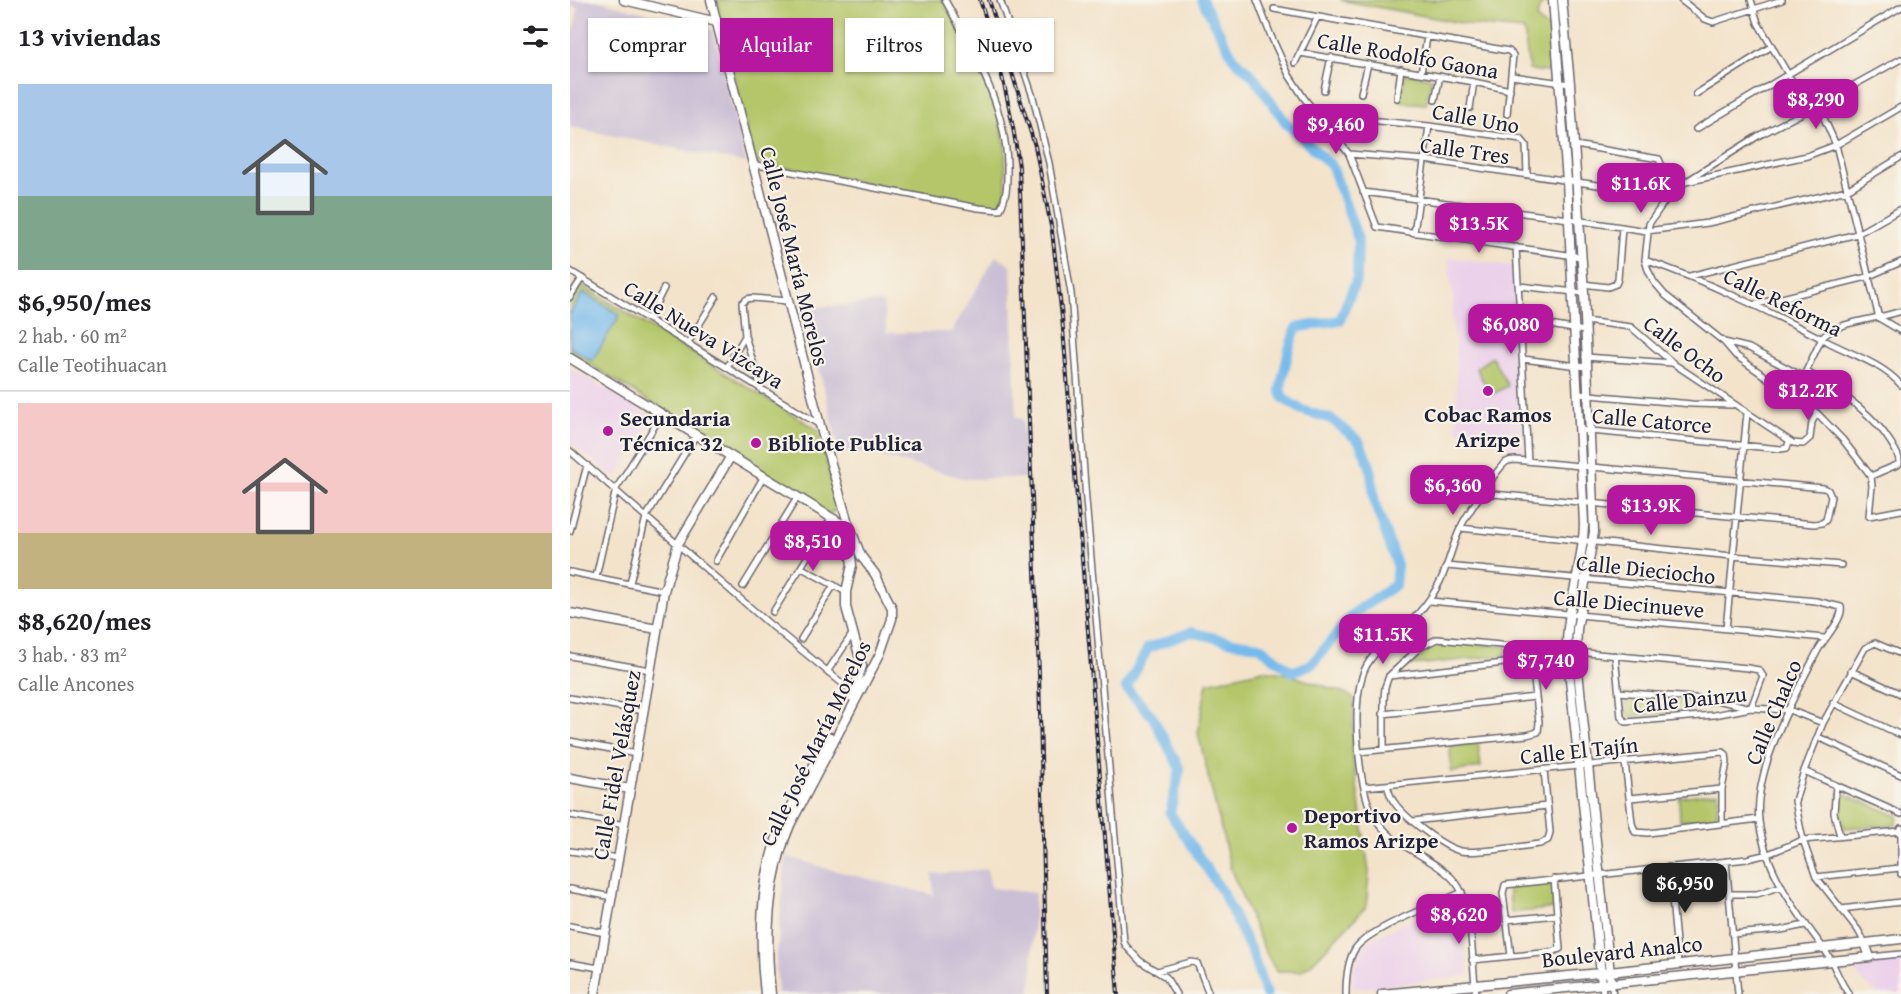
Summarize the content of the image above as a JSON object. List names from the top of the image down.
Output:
{
  "streets": {
    "street": [
      "Calle Rodolfo Gaona",
      "Calle Uno",
      "Calle Tres",
      "Calle José María Morelos",
      "Calle Reforma",
      "Calle Nueva Vizcaya",
      "Calle Ocho",
      "Calle Catorce",
      "Calle Dieciocho",
      "Calle Diecinueve",
      "Calle Dainzu",
      "Calle Chalco",
      "Calle El Tajín",
      "Calle Fidel Velásquez",
      "Boulevard Analco"
    ]
  },
  "crossings": [
    ["Calle Uno", "Calle Tres"],
    ["Calle José María Morelos", "Calle Nueva Vizcaya"],
    ["Calle Ocho", "Calle Catorce"],
    ["Calle Dieciocho", "Calle Chalco"],
    ["Calle Diecinueve", "Calle Chalco"],
    ["Calle Dainzu", "Calle Chalco"],
    ["Calle Chalco", "Boulevard Analco"]
  ],
  "places": [
    "Cobac Ramos Arizpe",
    "Secundaria Técnica 32",
    "Bibliote Publica",
    "Deportivo Ramos Arizpe"
  ],
  "page": {
    "heading": "13 viviendas",
    "chip": [
      "Comprar",
      "Alquilar",
      "Filtros",
      "Nuevo"
    ],
    "list": [
      {
        "name": "$6,950/mes",
        "note": "2 hab. · 60 m² · Calle Teotihuacan"
      },
      {
        "name": "$8,620/mes",
        "note": "3 hab. · 83 m² · Calle Ancones"
      }
    ],
    "price": [
      "$8,290",
      "$9,460",
      "$11.6K",
      "$13.5K",
      "$6,080",
      "$12.2K",
      "$6,360",
      "$13.9K",
      "$8,510",
      "$11.5K",
      "$7,740",
      "$6,950",
      "$8,620"
    ]
  }
}
